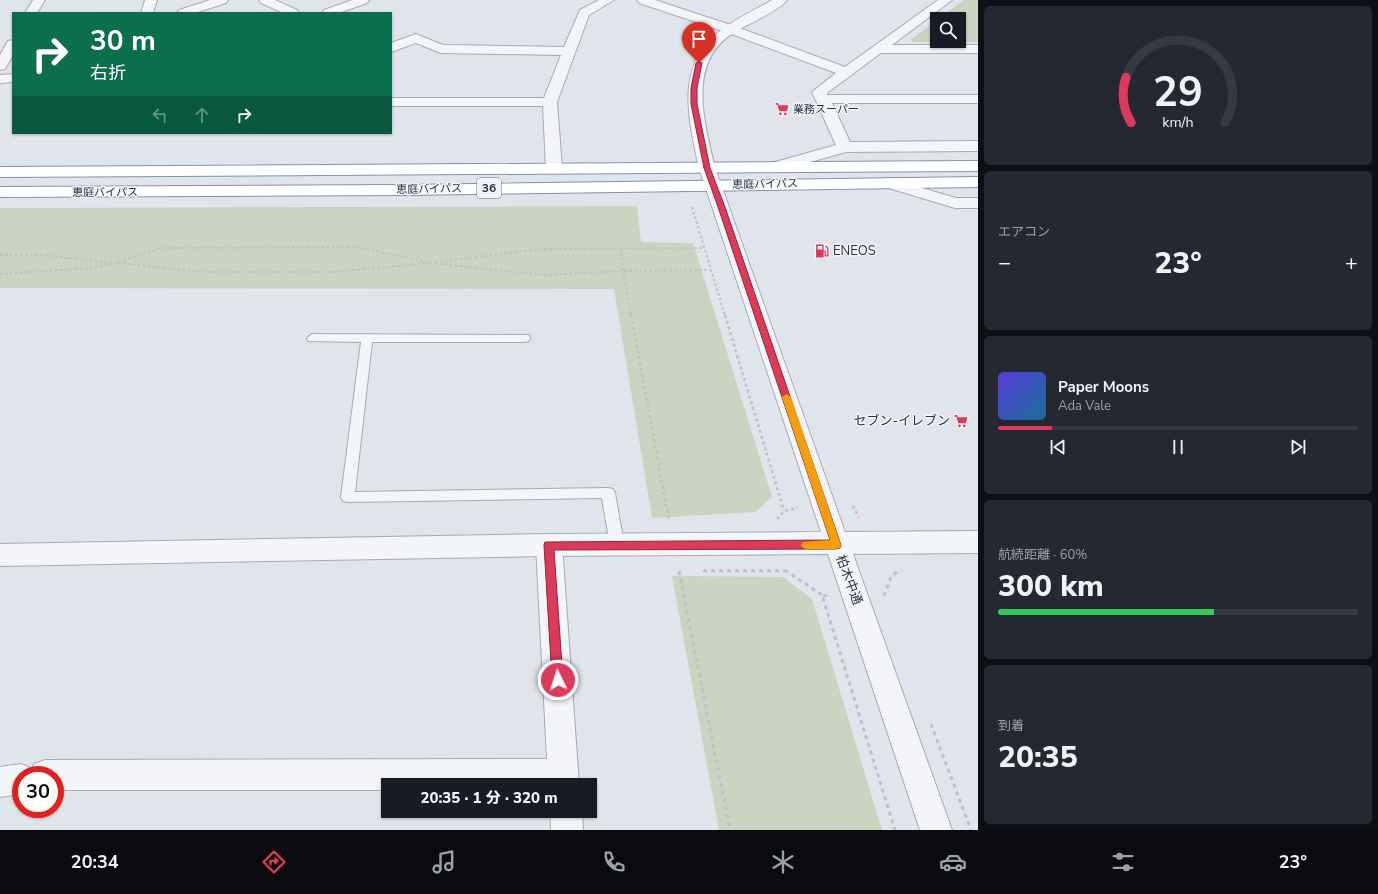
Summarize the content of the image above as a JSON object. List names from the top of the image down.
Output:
{
  "streets": {
    "highway": ["恵庭バイパス", "36"],
    "street": ["柏木中通"]
  },
  "crossings": [
    ["恵庭バイパス", "柏木中通"]
  ],
  "places": {
    "supermarket": ["業務スーパー", "セブン-イレブン"],
    "fuel station": ["ENEOS"]
  },
  "page": {
    "turn": ["30 m", "右折"],
    "tile": [
      "エアコン",
      ["航続距離 · 60%", "300 km"],
      ["到着", "20:35"]
    ],
    "heat": ["−", "23°", "+"],
    "song": ["Paper Moons", "Ada Vale"],
    "limit": "30",
    "trip": "20:35 · 1 分 · 320 m",
    "tabs": ["20:34", "23°"],
    "gauge": ["29", "km/h"]
  }
}
